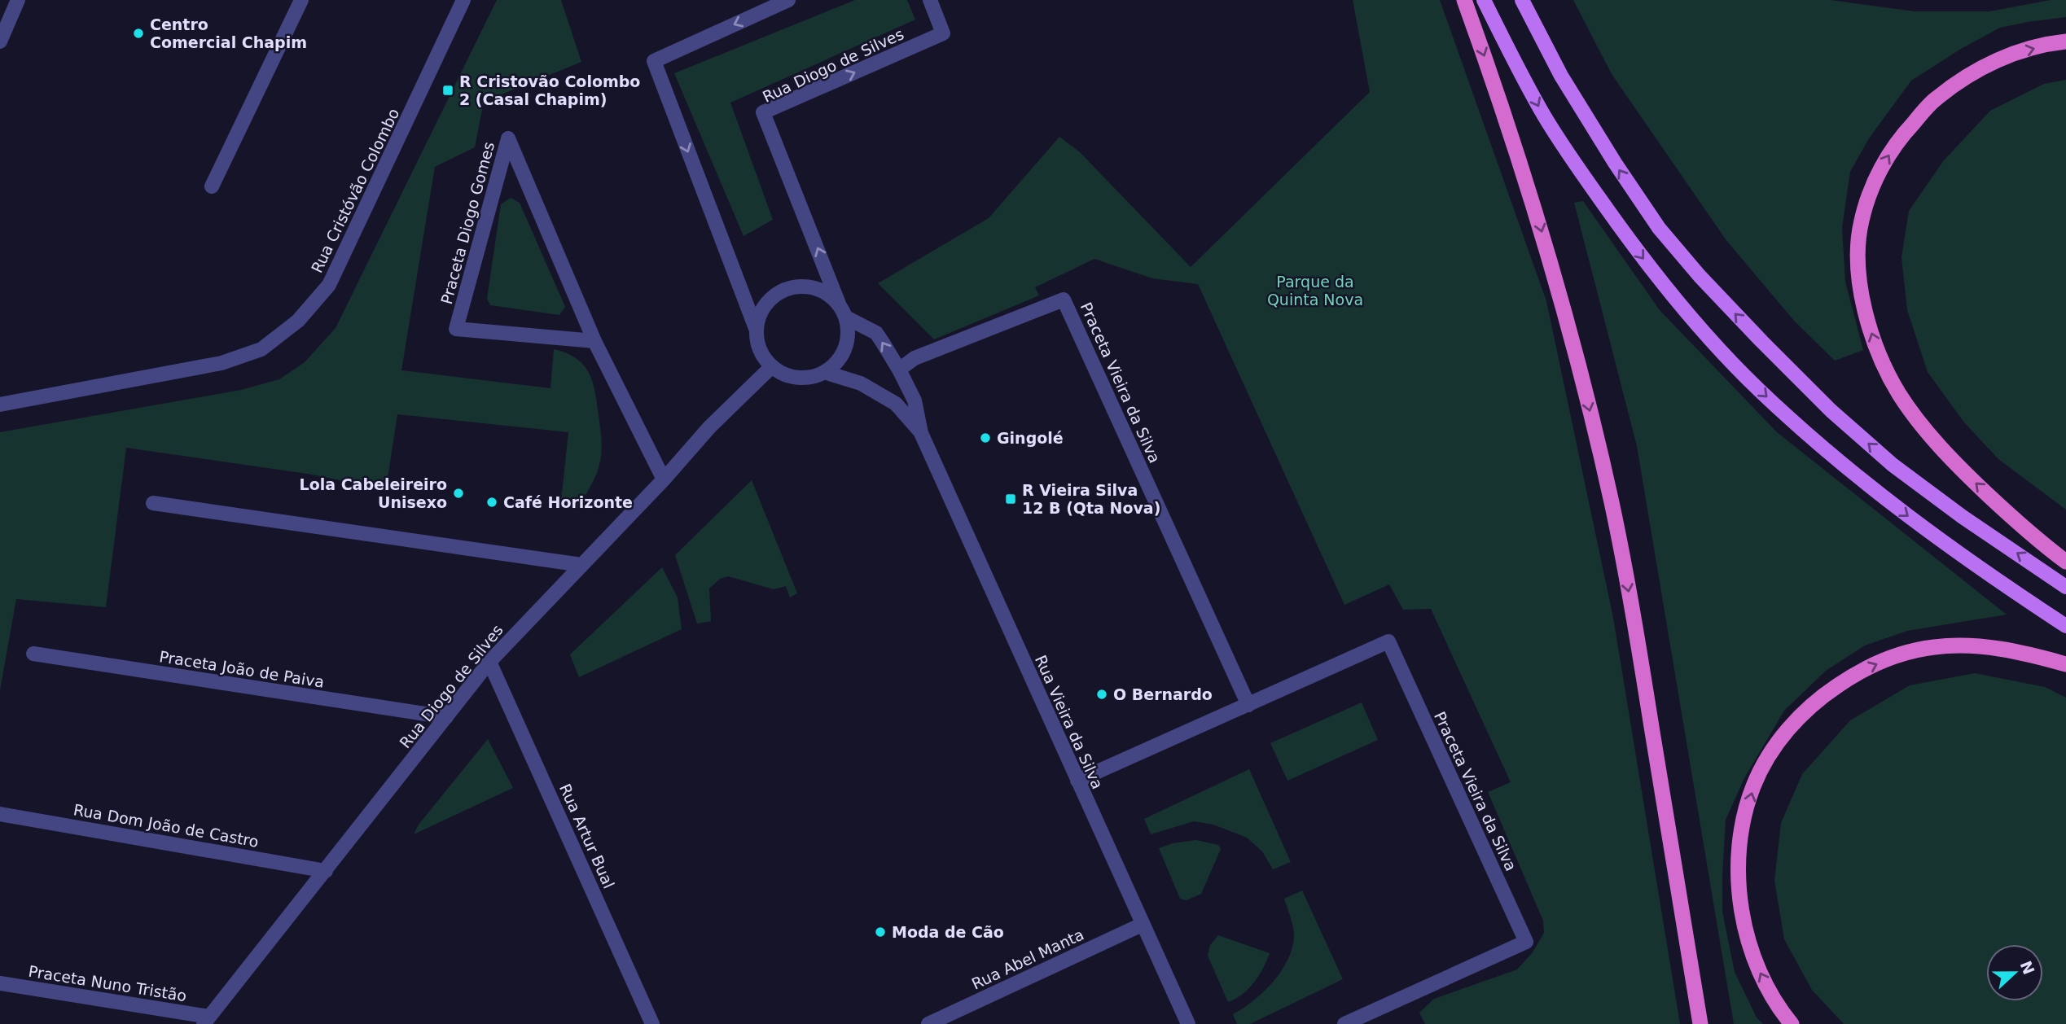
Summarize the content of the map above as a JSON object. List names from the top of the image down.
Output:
{
  "streets": {
    "street": [
      "Rua Diogo de Silves",
      "Rua Cristóvão Colombo",
      "Praceta Diogo Gomes",
      "Praceta Vieira da Silva",
      "Praceta João de Paiva",
      "Rua Vieira da Silva",
      "Rua Dom João de Castro",
      "Rua Artur Bual",
      "Rua Abel Manta",
      "Praceta Nuno Tristão"
    ]
  },
  "crossings": [
    ["Rua Diogo de Silves", "Praceta Diogo Gomes"],
    ["Rua Diogo de Silves", "Praceta João de Paiva"],
    ["Rua Diogo de Silves", "Rua Vieira da Silva"],
    ["Rua Diogo de Silves", "Rua Dom João de Castro"],
    ["Rua Diogo de Silves", "Rua Artur Bual"],
    ["Rua Diogo de Silves", "Praceta Nuno Tristão"],
    ["Praceta Vieira da Silva", "Rua Vieira da Silva"],
    ["Rua Vieira da Silva", "Rua Abel Manta"]
  ],
  "parks": ["Parque da Quinta Nova"],
  "places": {
    "other": [
      "Centro Comercial Chapim",
      "Gingolé",
      "Lola Cabeleireiro Unisexo",
      "Café Horizonte",
      "O Bernardo",
      "Moda de Cão"
    ],
    "transit": ["R Cristovão Colombo 2 (Casal Chapim)", "R Vieira Silva 12 B (Qta Nova)"]
  },
  "north": "right"
}
